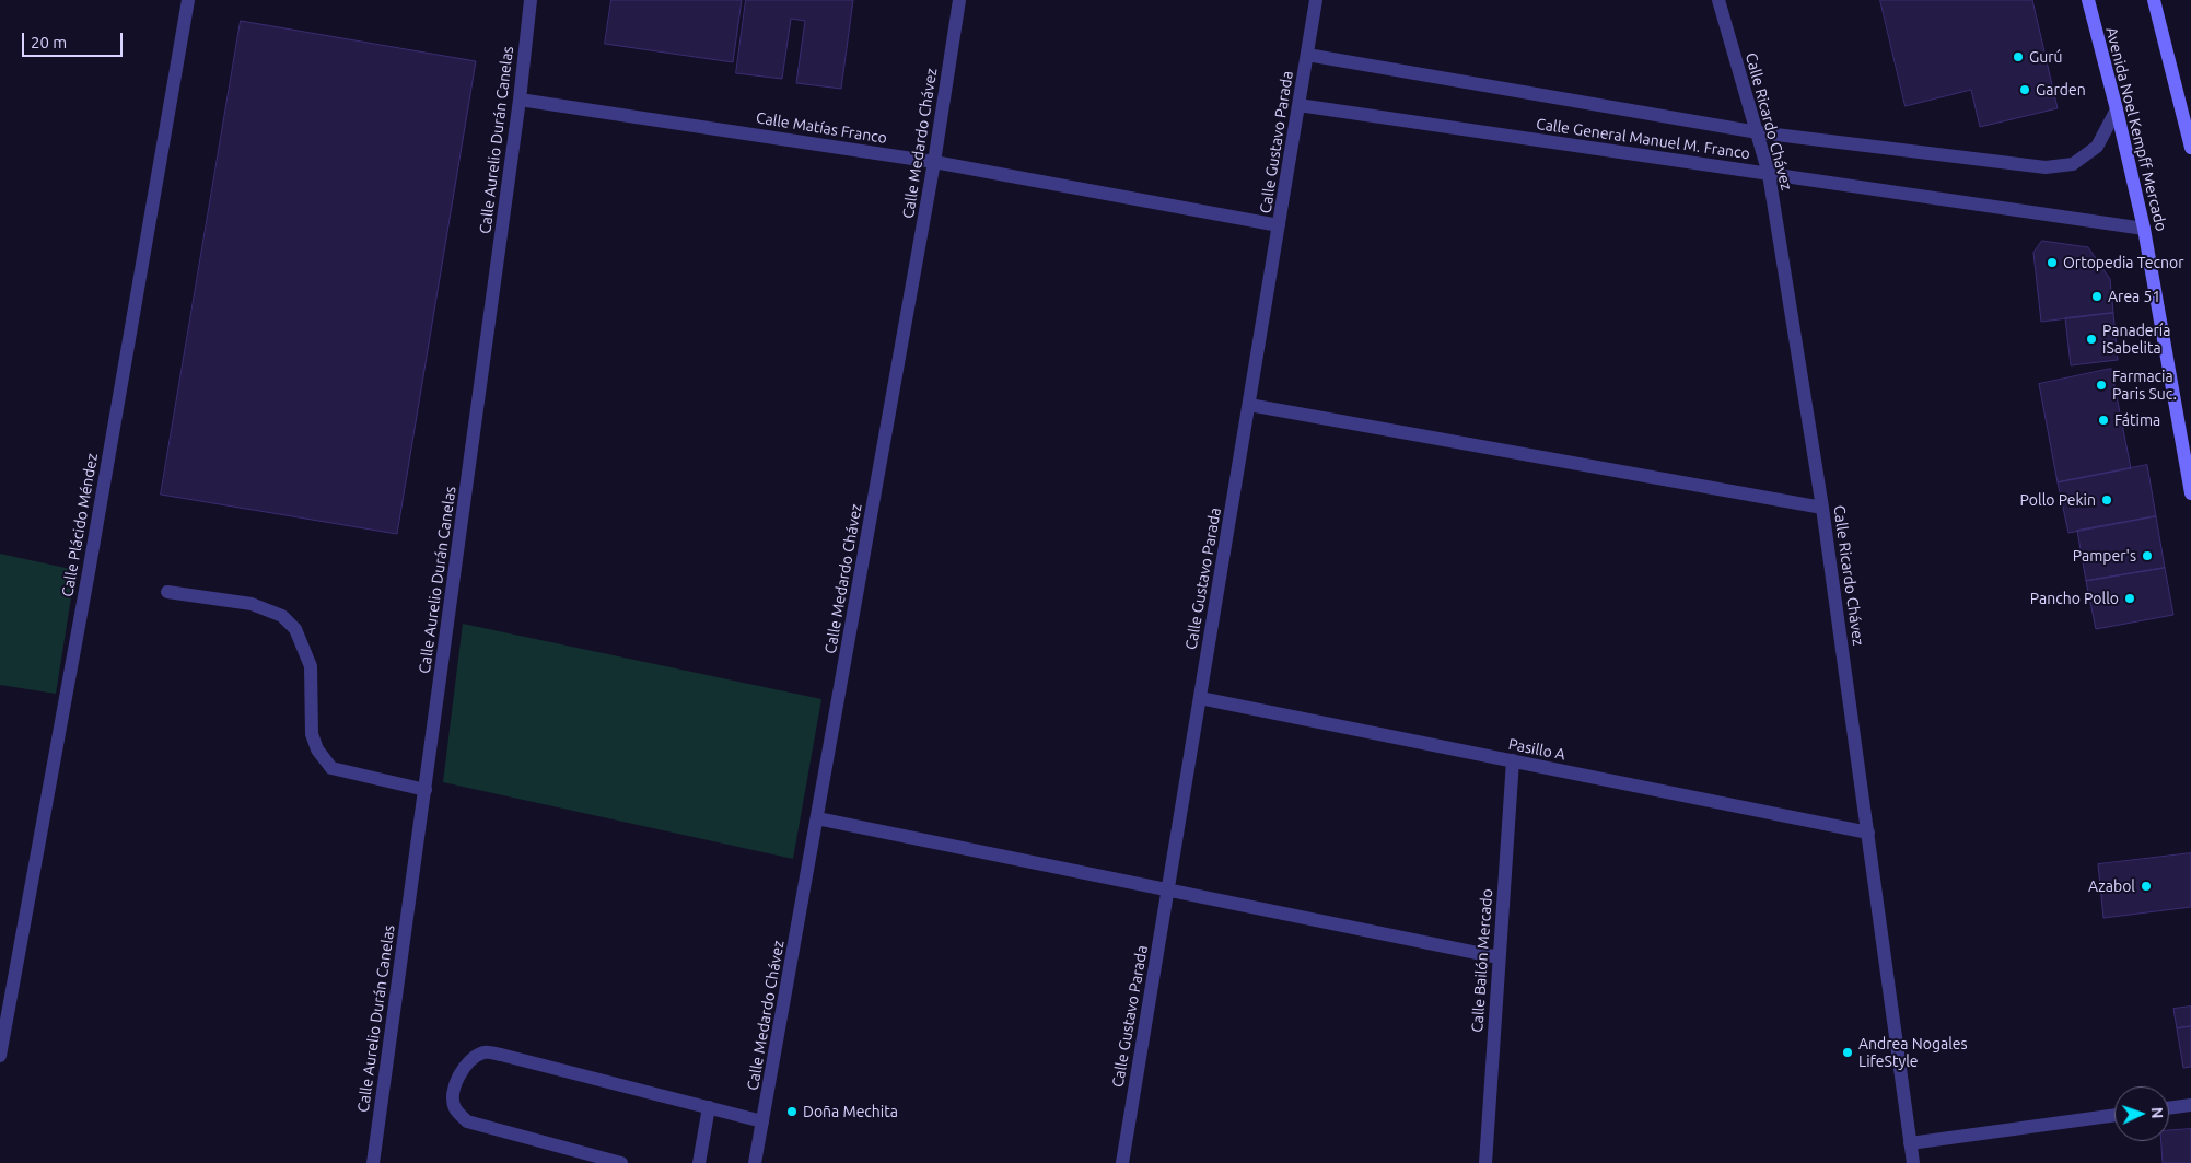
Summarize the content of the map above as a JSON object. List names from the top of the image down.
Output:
{
  "streets": {
    "main road": ["Avenida Noel Kempff Mercado"],
    "street": [
      "Calle Ricardo Chávez",
      "Calle Matías Franco",
      "Calle General Manuel M. Franco",
      "Calle Aurelio Durán Canelas",
      "Calle Gustavo Parada",
      "Calle Medardo Chávez",
      "Calle Plácido Méndez",
      "Pasillo A",
      "Calle Bailón Mercado"
    ]
  },
  "crossings": [
    ["Calle Ricardo Chávez", "Calle General Manuel M. Franco"],
    ["Calle Ricardo Chávez", "Pasillo A"],
    ["Calle Matías Franco", "Calle Aurelio Durán Canelas"],
    ["Calle Matías Franco", "Calle Gustavo Parada"],
    ["Calle Matías Franco", "Calle Medardo Chávez"],
    ["Avenida Noel Kempff Mercado", "Calle General Manuel M. Franco"],
    ["Calle General Manuel M. Franco", "Calle Gustavo Parada"],
    ["Calle Gustavo Parada", "Pasillo A"],
    ["Pasillo A", "Calle Bailón Mercado"]
  ],
  "places": [
    "Gurú",
    "Garden",
    "Ortopedia Tecnor",
    "Area 51",
    "Panadería iSabelita",
    "Farmacia Paris Suc.",
    "Fátima",
    "Pollo Pekin",
    "Pamper's",
    "Pancho Pollo",
    "Azabol",
    "Andrea Nogales LifeStyle",
    "Doña Mechita"
  ],
  "scale_bar": "20 m",
  "north": "right"
}
